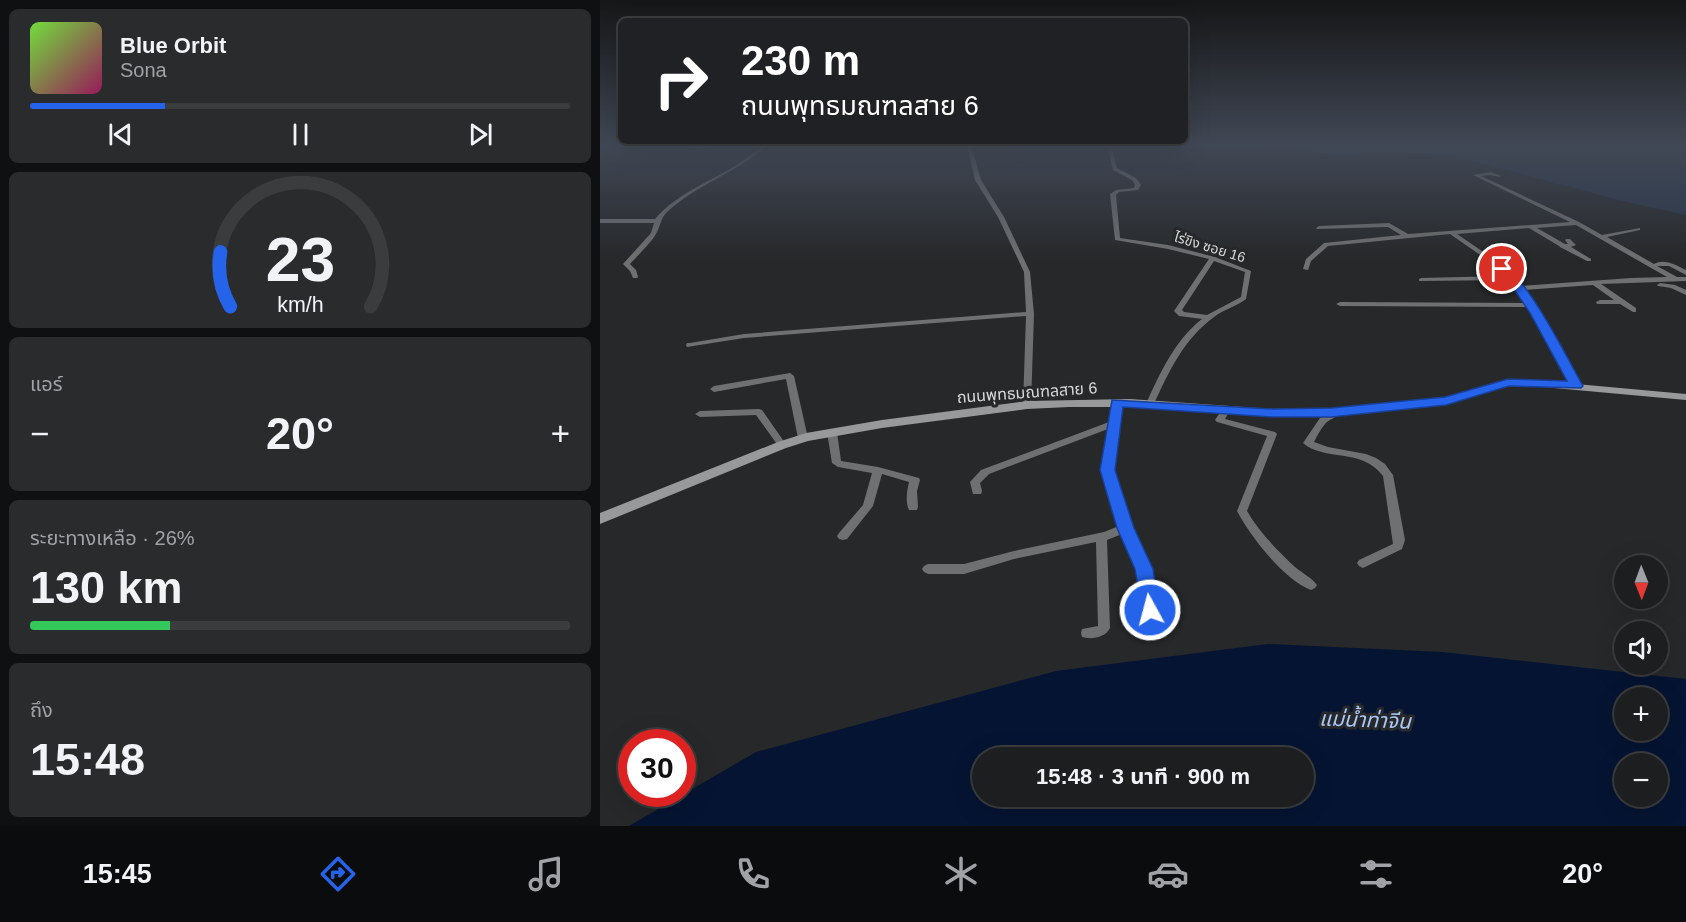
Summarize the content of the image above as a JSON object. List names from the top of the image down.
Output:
{
  "streets": {
    "main road": ["ถนนพุทธมณฑลสาย 6"],
    "street": ["ไร่ขิง ซอย 16"]
  },
  "crossings": [
    ["ไร่ขิง ซอย 16", "ถนนพุทธมณฑลสาย 6"]
  ],
  "water": ["แม่น้ำท่าจีน"],
  "north": "bottom",
  "page": {
    "turn": ["230 m", "ถนนพุทธมณฑลสาย 6"],
    "song": ["Blue Orbit", "Sona"],
    "tile": [
      "แอร์",
      ["ระยะทางเหลือ · 26%", "130 km"],
      ["ถึง", "15:48"]
    ],
    "heat": ["−", "20°", "+"],
    "map_buttons": ["+", "−"],
    "limit": "30",
    "trip": "15:48 · 3 นาที · 900 m",
    "tabs": ["15:45", "20°"],
    "gauge": ["23", "km/h"]
  }
}
